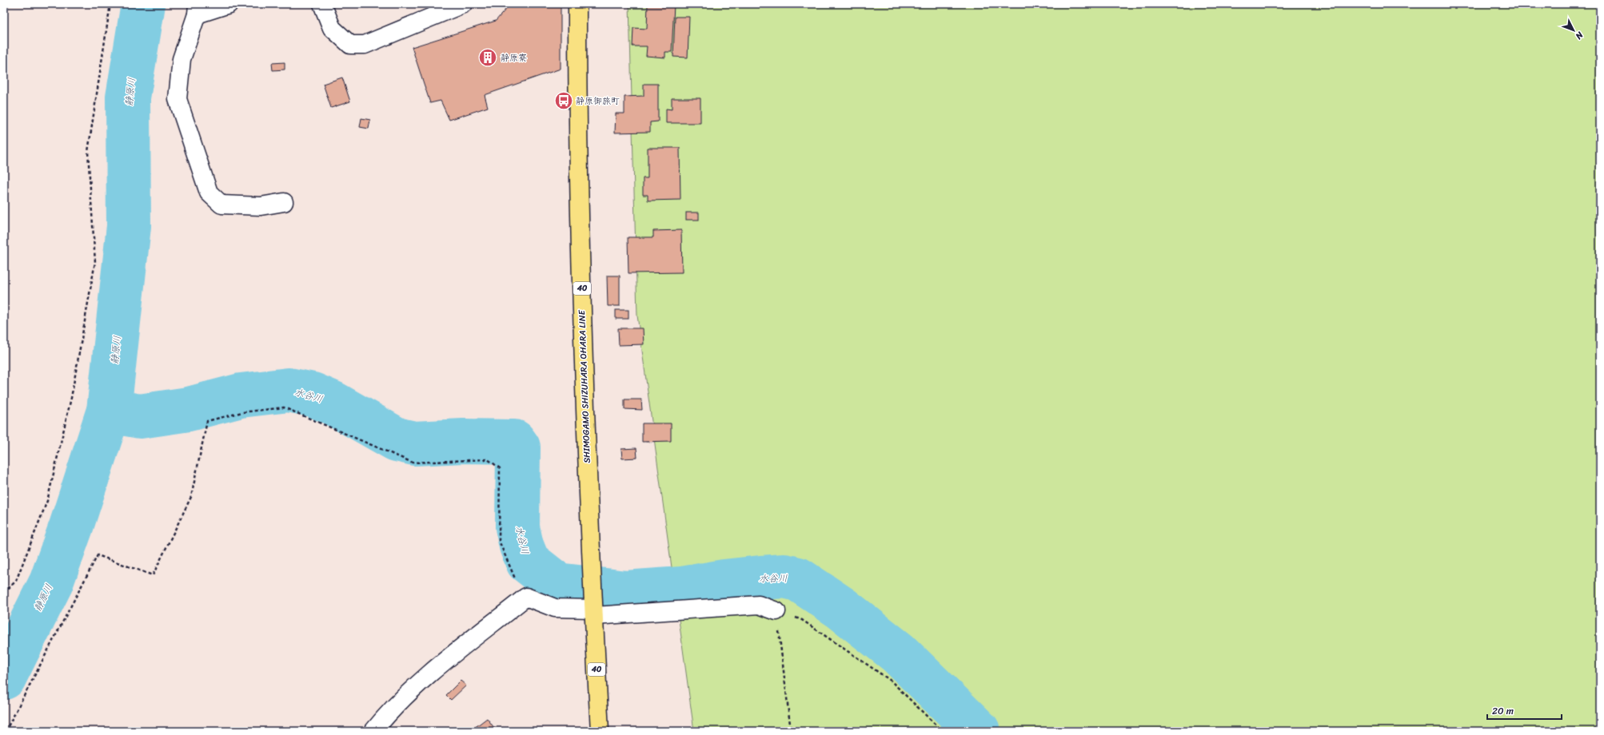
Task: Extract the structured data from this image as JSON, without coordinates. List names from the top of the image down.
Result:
{
  "streets": {
    "main road": ["40", "SHIMOGAMO SHIZUHARA OHARA LINE"]
  },
  "water": ["静原川", "水谷川"],
  "places": {
    "building": ["静原寮"],
    "bus stop": ["静原御旅町"]
  },
  "scale_bar": "20 m",
  "north": "bottom right"
}
